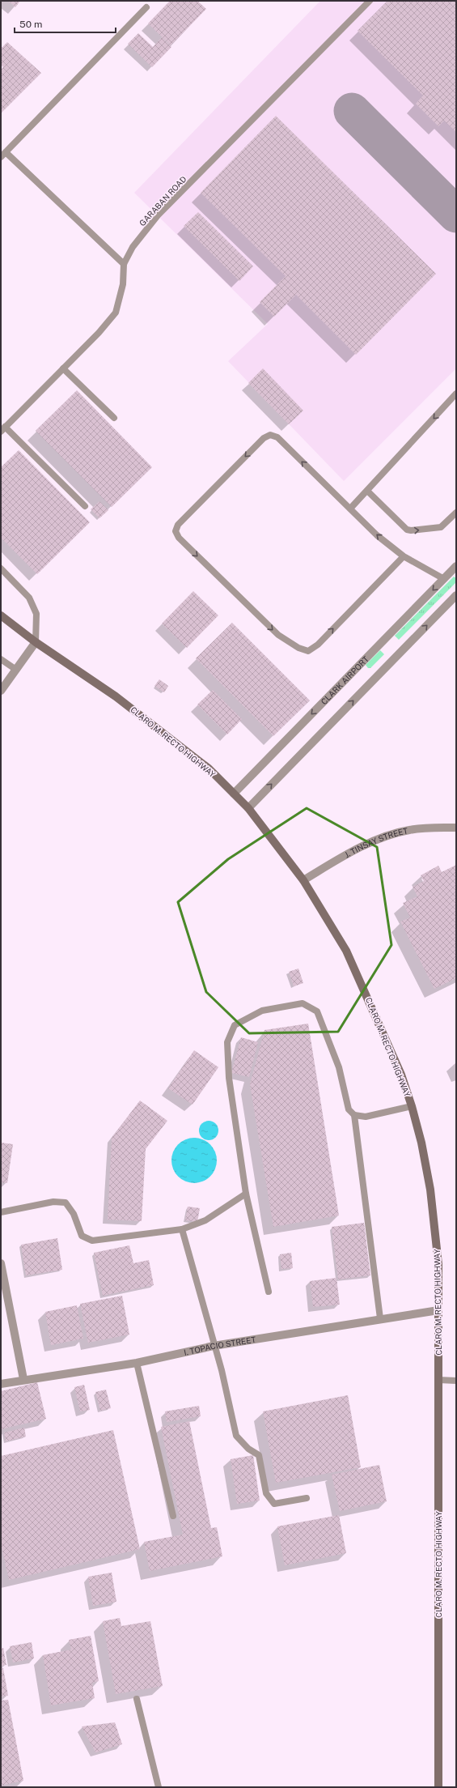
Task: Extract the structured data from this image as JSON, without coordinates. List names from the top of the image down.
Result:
{
  "streets": {
    "main road": ["CLARO M. RECTO HIGHWAY"],
    "street": ["CLARK AIRPORT", "J. TINSAY STREET", "I. TOPACIO STREET"],
    "lane": ["GARABAN ROAD"]
  },
  "crossings": [
    ["CLARK AIRPORT", "CLARO M. RECTO HIGHWAY"],
    ["CLARO M. RECTO HIGHWAY", "J. TINSAY STREET"],
    ["CLARO M. RECTO HIGHWAY", "I. TOPACIO STREET"]
  ],
  "scale_bar": "50 m"
}
